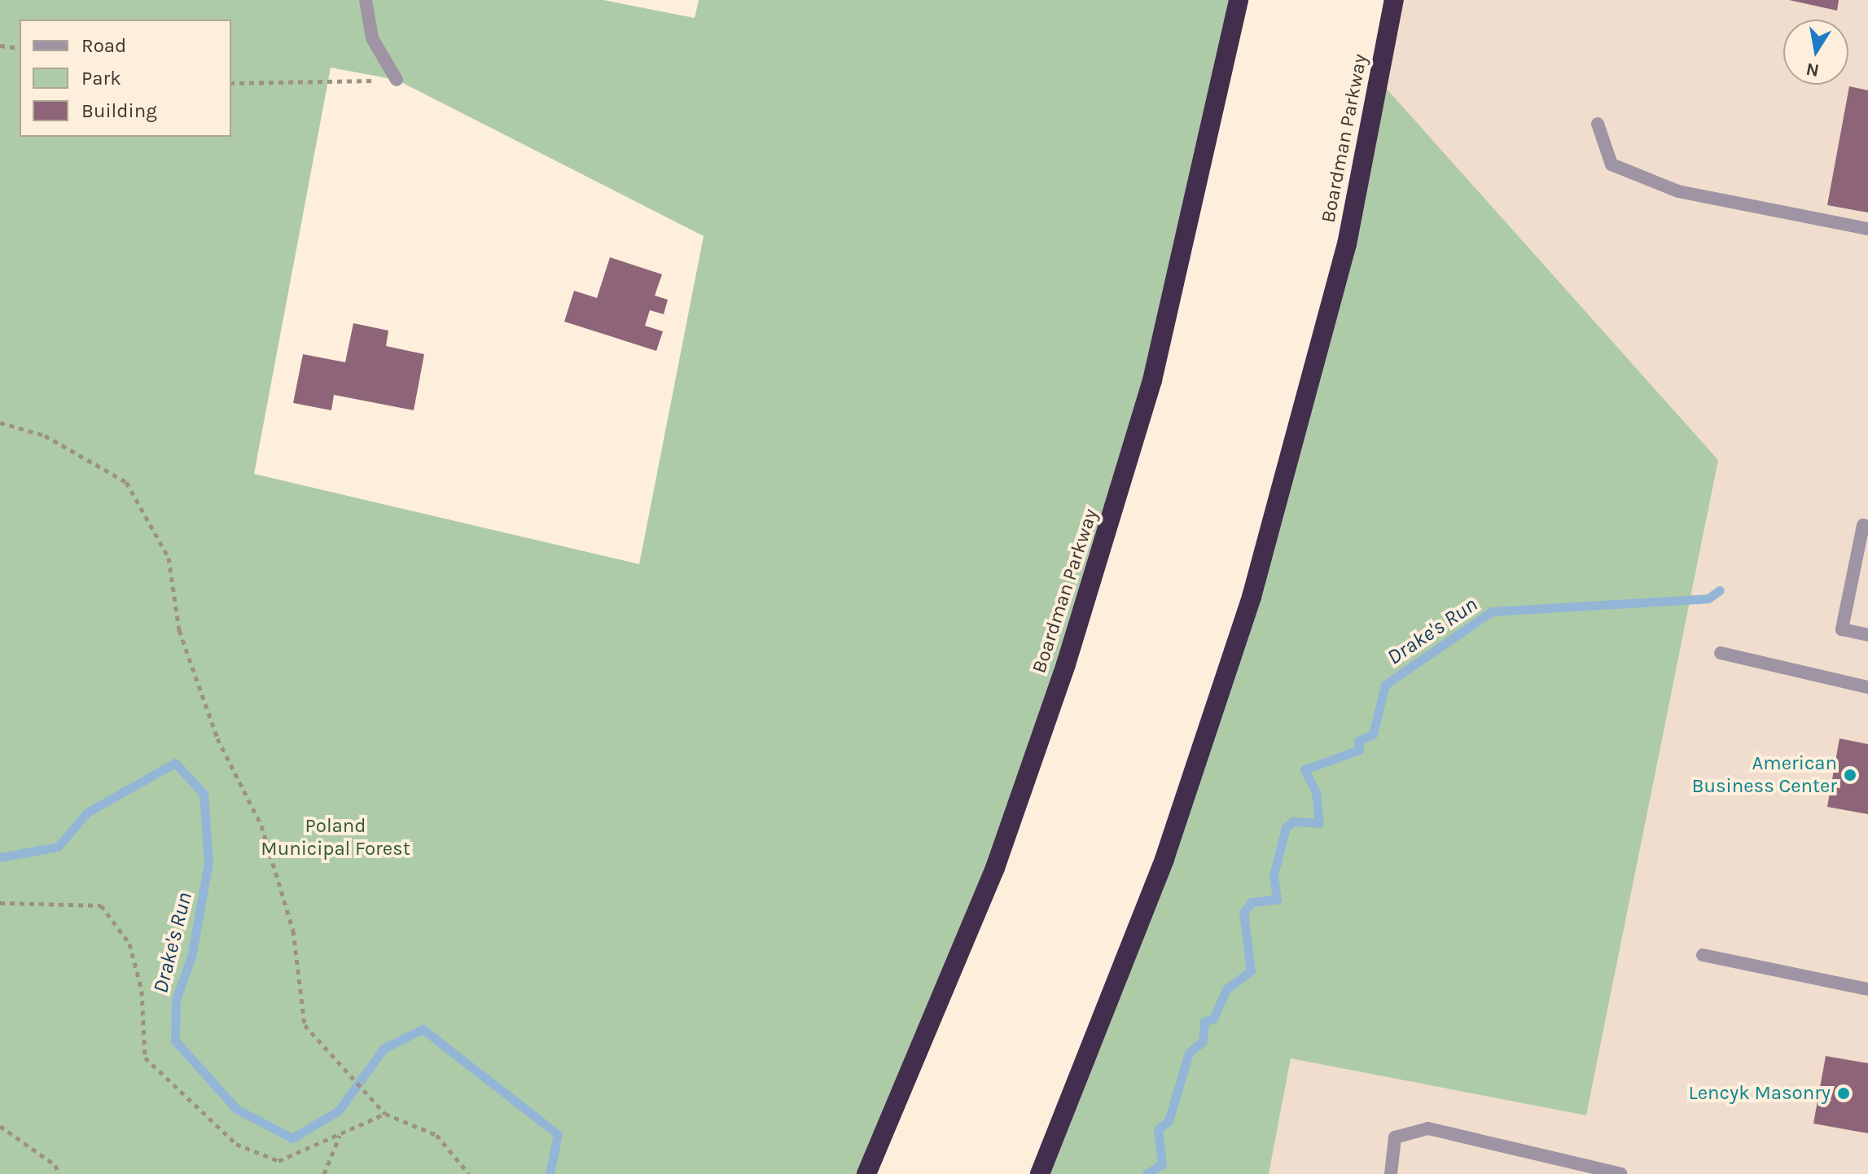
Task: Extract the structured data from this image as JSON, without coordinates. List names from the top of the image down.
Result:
{
  "streets": {
    "highway": ["Boardman Parkway"]
  },
  "water": ["Drake's Run"],
  "parks": ["Poland Municipal Forest"],
  "places": ["American Business Center", "Lencyk Masonry"],
  "legend": ["Road", "Park", "Building"],
  "north": "bottom"
}
